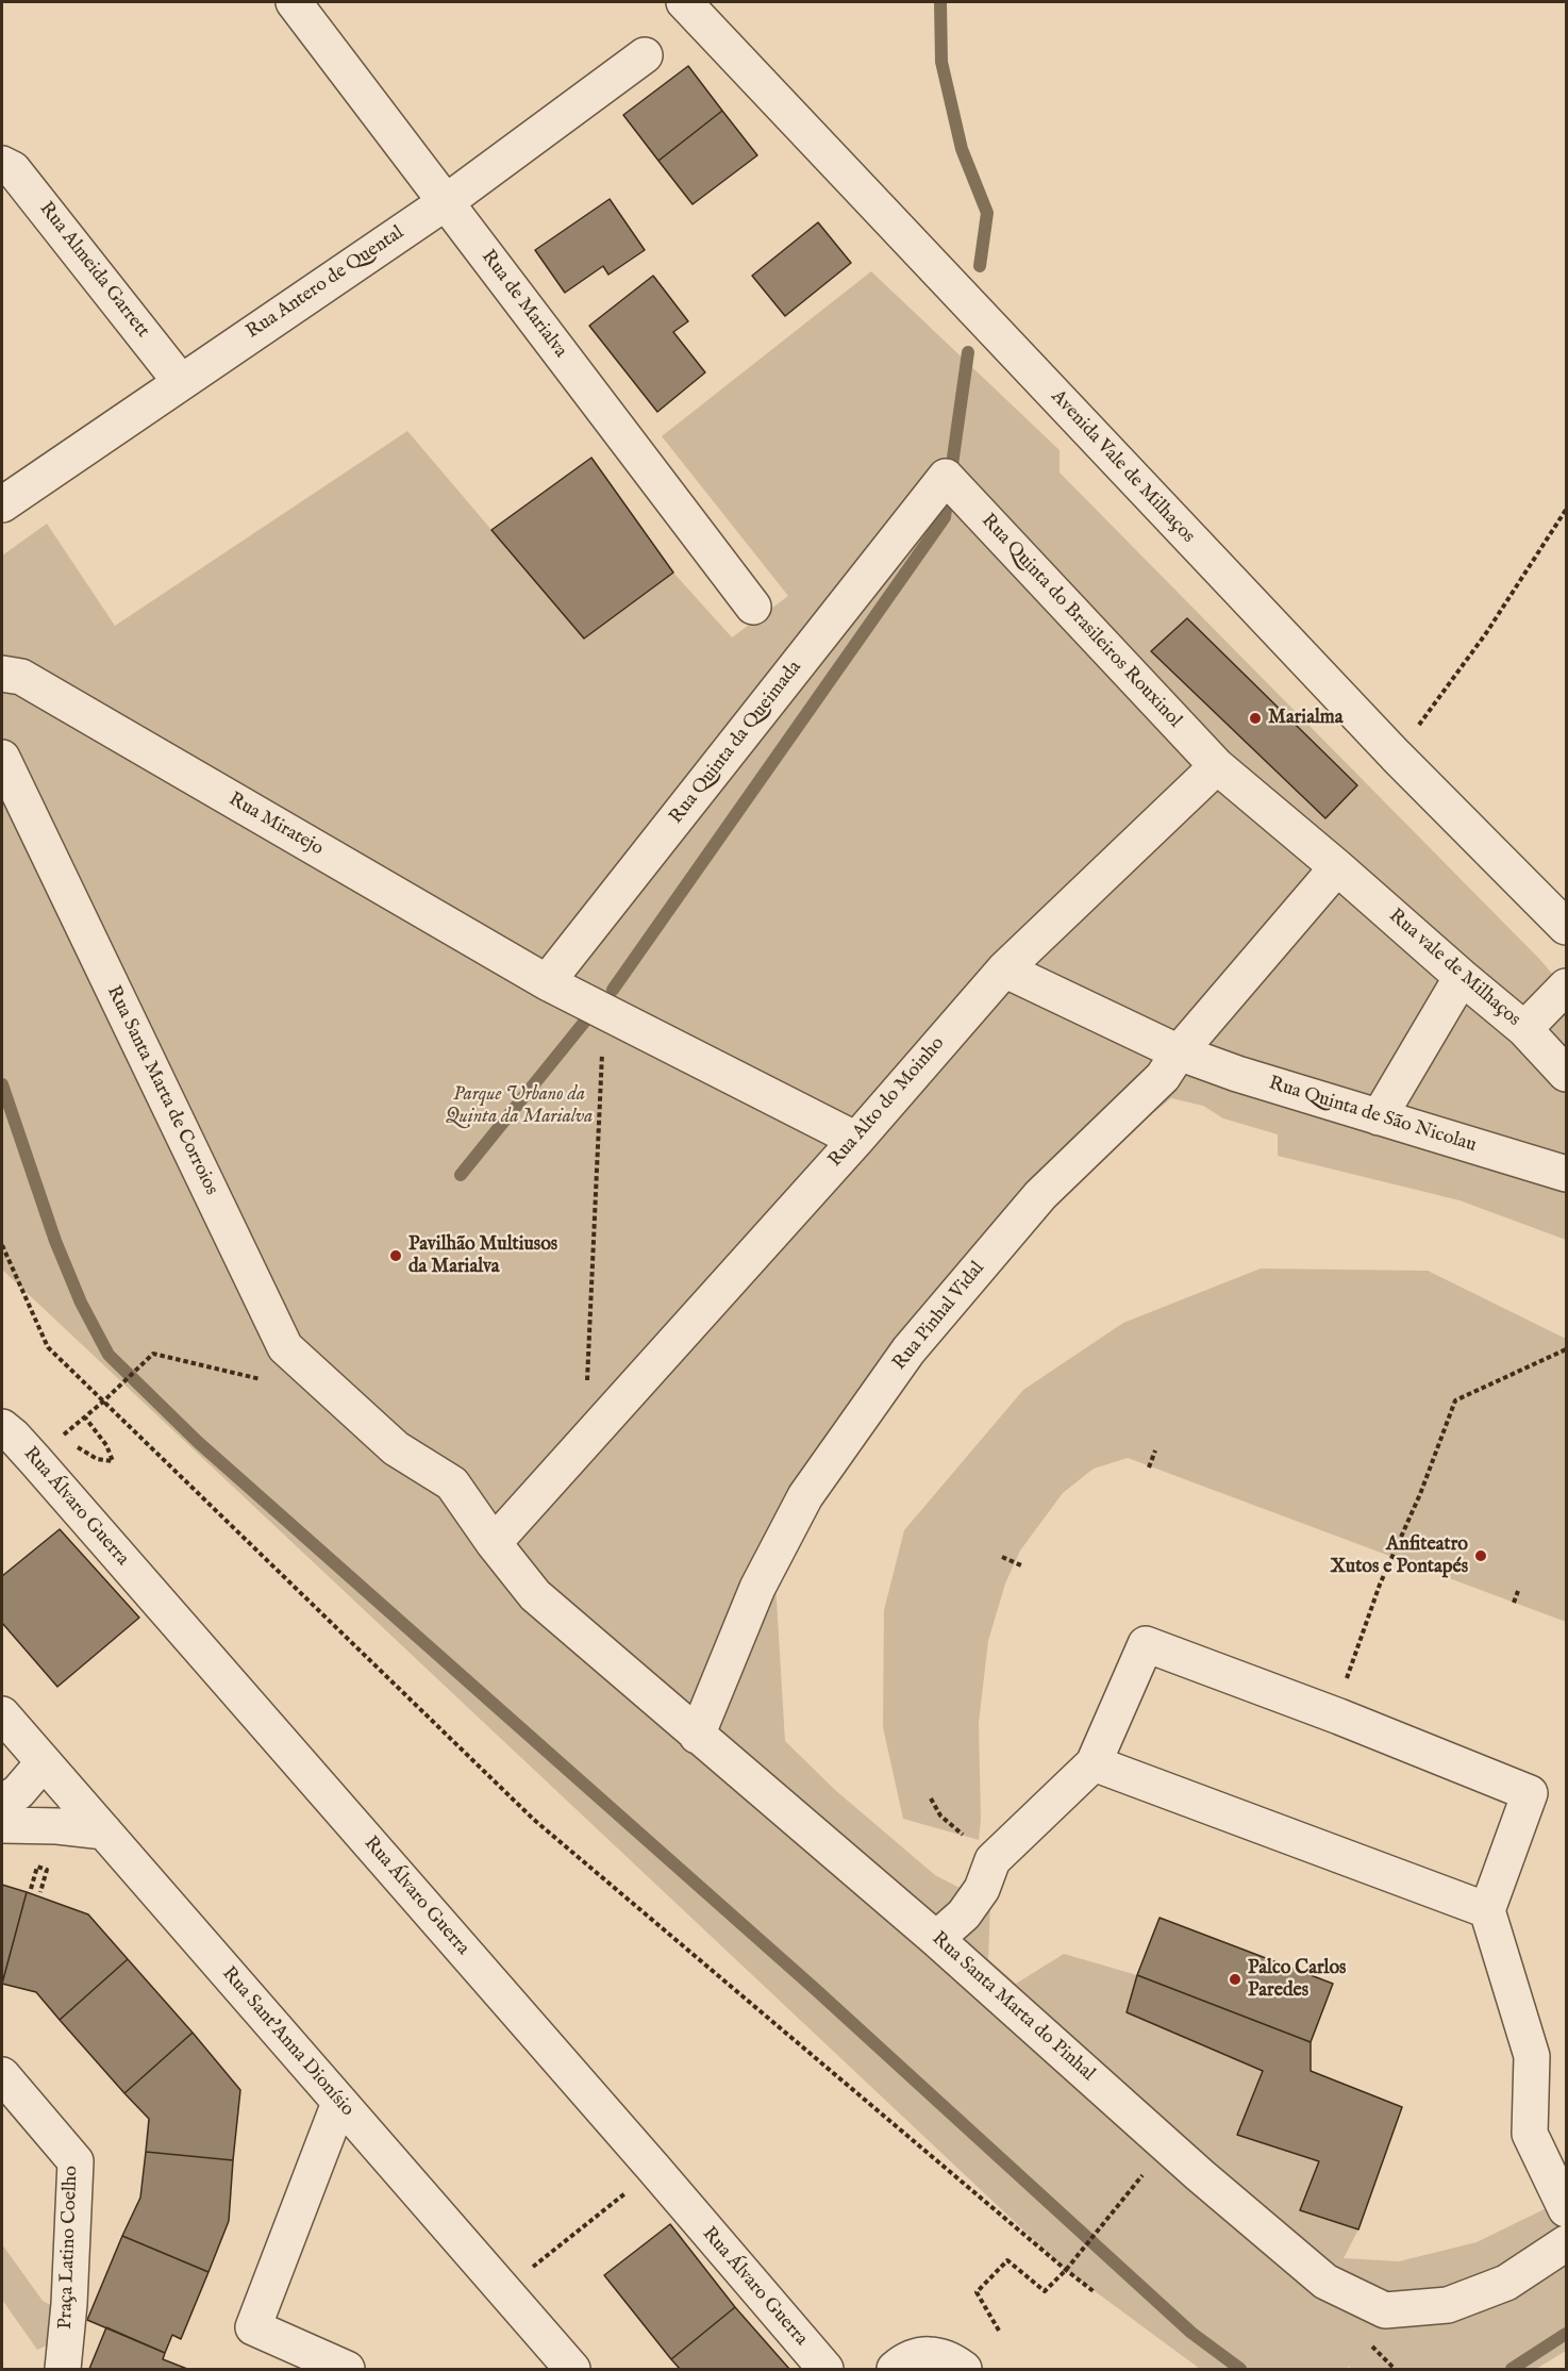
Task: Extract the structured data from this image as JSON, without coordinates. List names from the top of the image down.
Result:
{
  "streets": {
    "street": [
      "Rua Almeida Garrett",
      "Rua Antero de Quental",
      "Rua de Marialva",
      "Avenida Vale de Milhaços",
      "Rua Quinta do Brasileiros Rouxinol",
      "Rua Quinta da Queimada",
      "Rua Miratejo",
      "Rua vale de Milhaços",
      "Rua Santa Marta de Corroios",
      "Rua Alto do Moinho",
      "Rua Quinta de São Nicolau",
      "Rua Pinhal Vidal",
      "Rua Álvaro Guerra",
      "Rua Santa Marta do Pinhal",
      "Rua Sant'Anna Dionísio",
      "Praça Latino Coelho"
    ]
  },
  "crossings": [
    ["Rua Almeida Garrett", "Rua Antero de Quental"],
    ["Rua Antero de Quental", "Rua de Marialva"],
    ["Rua Quinta do Brasileiros Rouxinol", "Rua Quinta da Queimada"],
    ["Rua Quinta do Brasileiros Rouxinol", "Rua vale de Milhaços"],
    ["Rua Quinta do Brasileiros Rouxinol", "Rua Alto do Moinho"],
    ["Rua Quinta do Brasileiros Rouxinol", "Rua Pinhal Vidal"],
    ["Rua Quinta da Queimada", "Rua Miratejo"],
    ["Rua Miratejo", "Rua Alto do Moinho"],
    ["Rua vale de Milhaços", "Rua Pinhal Vidal"],
    ["Rua Santa Marta de Corroios", "Rua Alto do Moinho"],
    ["Rua Santa Marta de Corroios", "Rua Santa Marta do Pinhal"],
    ["Rua Alto do Moinho", "Rua Quinta de São Nicolau"],
    ["Rua Alto do Moinho", "Rua Santa Marta do Pinhal"],
    ["Rua Quinta de São Nicolau", "Rua Pinhal Vidal"],
    ["Rua Pinhal Vidal", "Rua Santa Marta do Pinhal"]
  ],
  "parks": ["Parque Urbano da Quinta da Marialva"],
  "places": [
    "Marialma",
    "Pavilhão Multiusos da Marialva",
    "Anfiteatro Xutos e Pontapés",
    "Palco Carlos Paredes"
  ]
}
